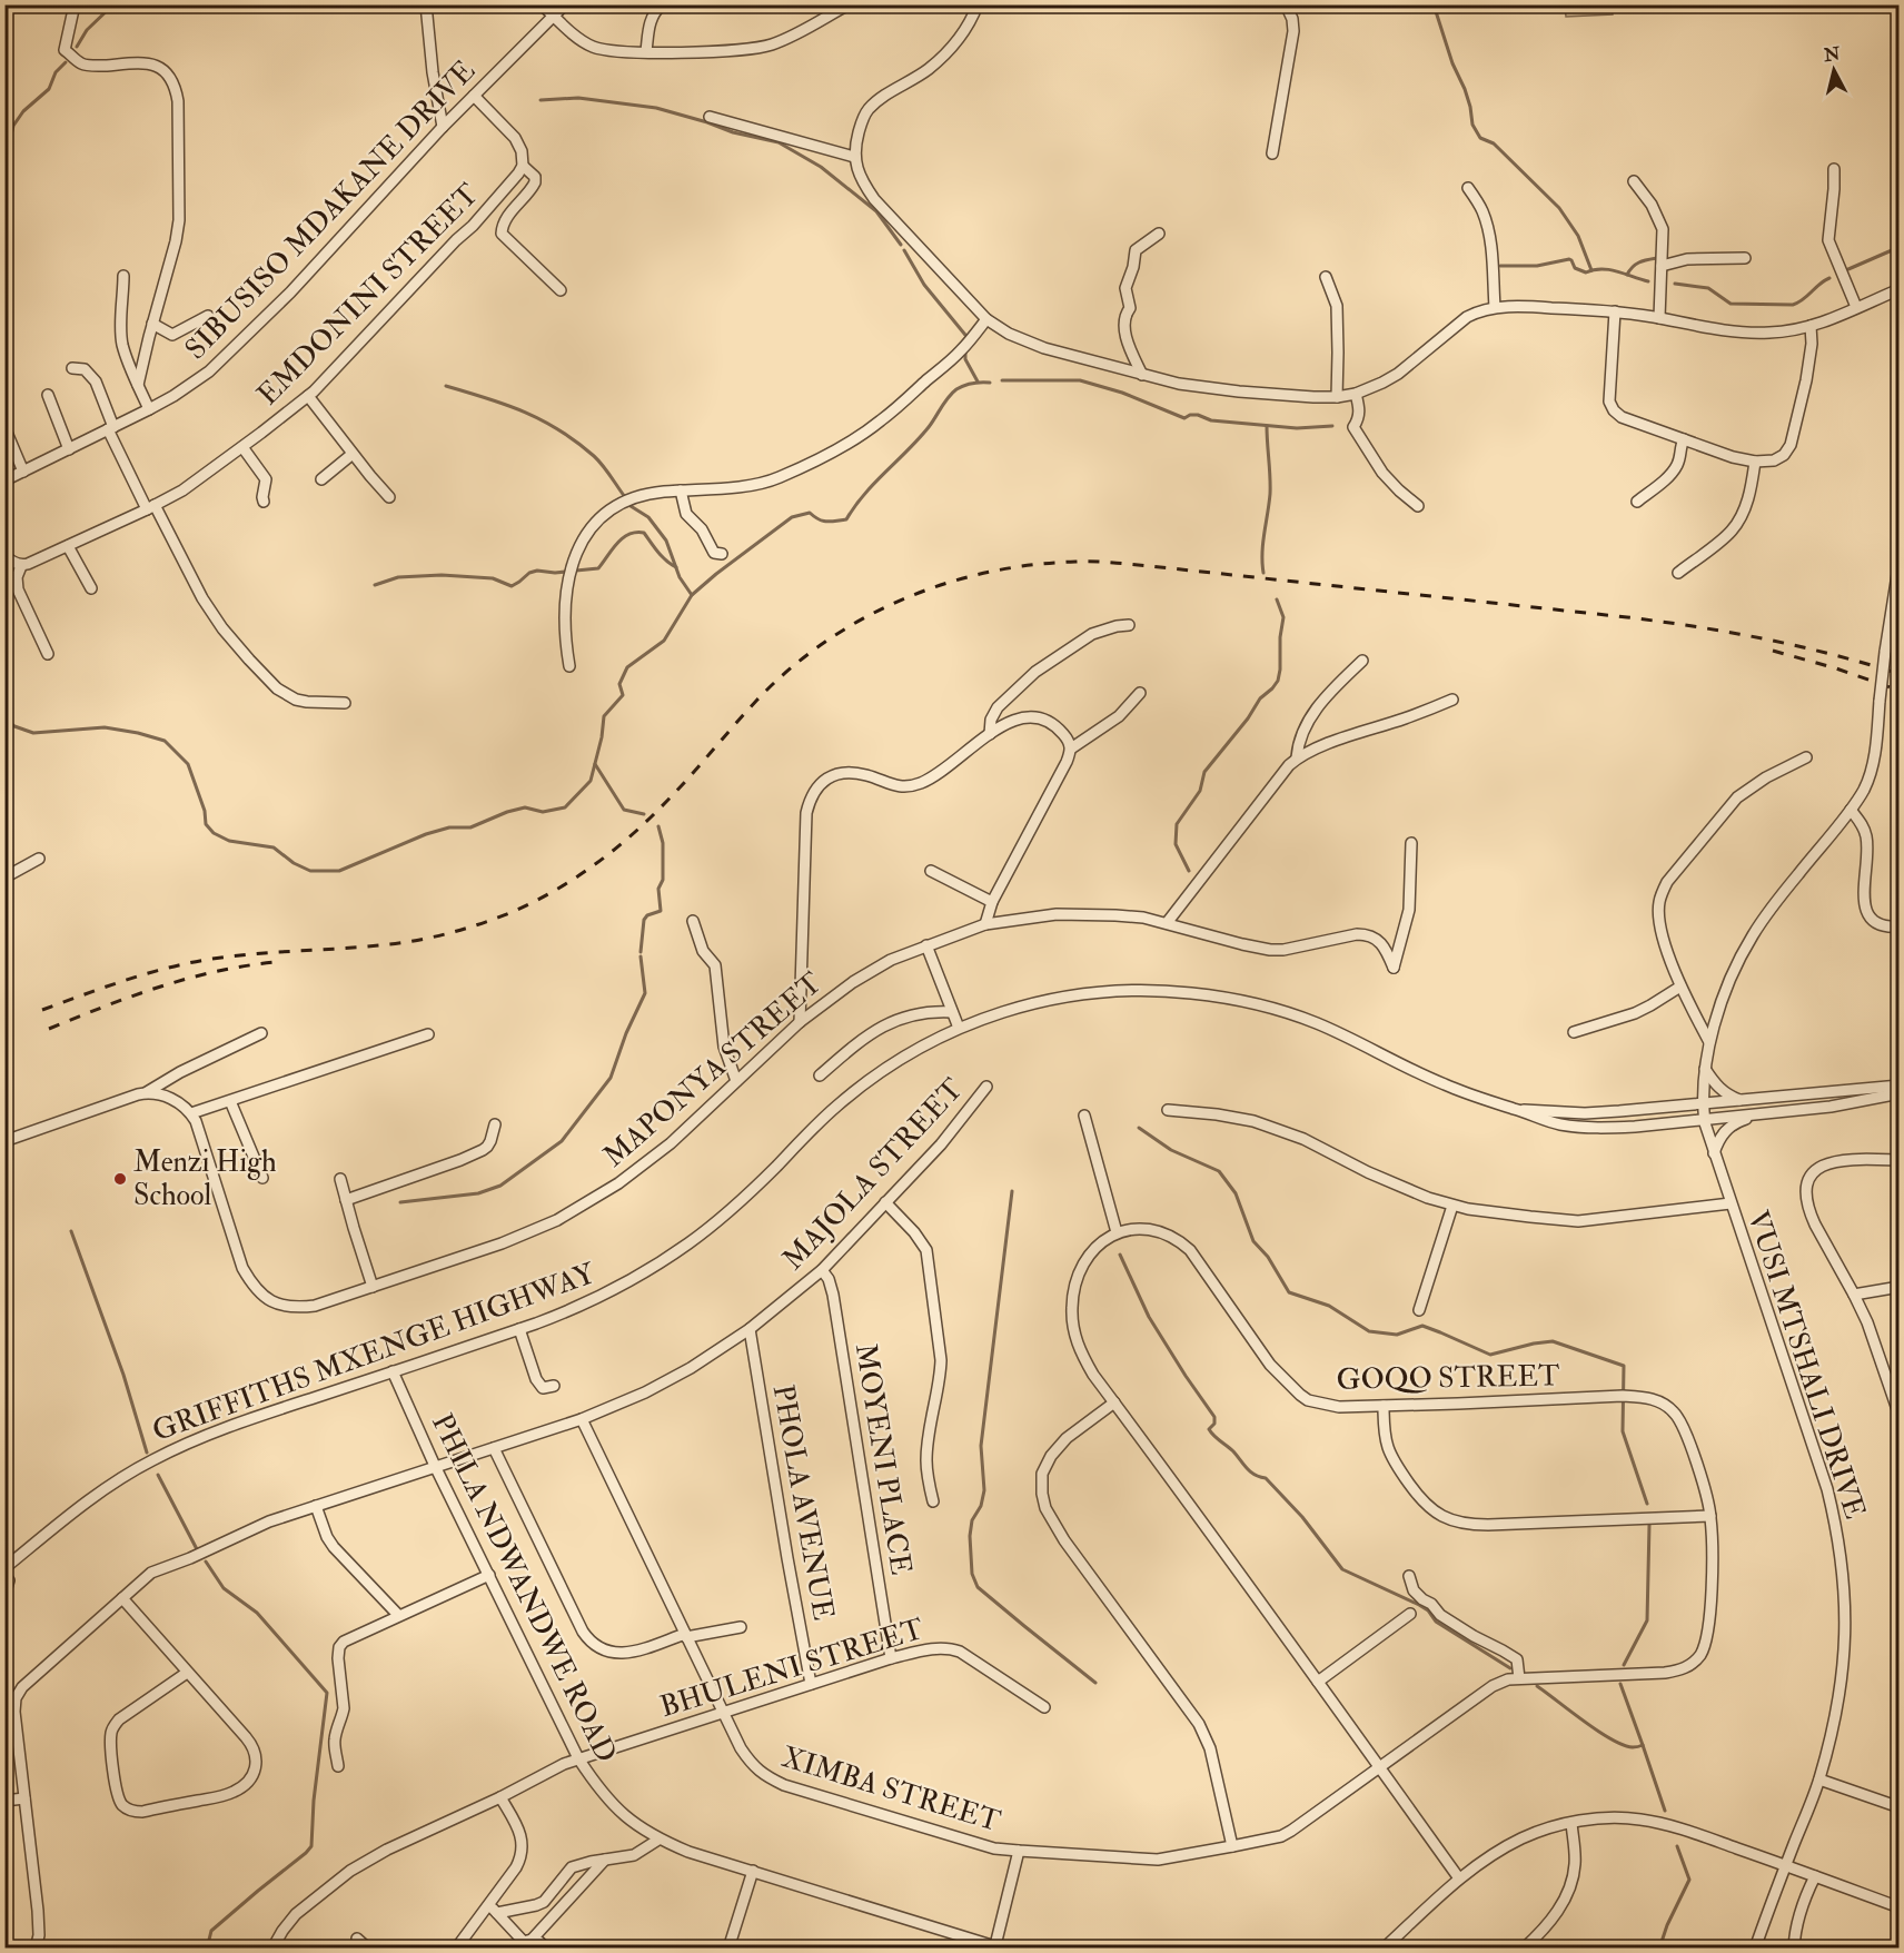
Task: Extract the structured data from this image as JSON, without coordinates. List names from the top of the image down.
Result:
{
  "streets": {
    "street": [
      "SIBUSISO MDAKANE DRIVE",
      "EMDONINI STREET",
      "MAPONYA STREET",
      "MAJOLA STREET",
      "GRIFFITHS MXENGE HIGHWAY",
      "VUSI MTSHALI DRIVE",
      "GOQO STREET",
      "MOYENI PLACE",
      "PHOLA AVENUE",
      "PHILA NDWANDWE ROAD",
      "BHULENI STREET",
      "XIMBA STREET"
    ]
  },
  "crossings": [
    ["MAJOLA STREET", "MOYENI PLACE"],
    ["MAJOLA STREET", "PHOLA AVENUE"],
    ["MAJOLA STREET", "PHILA NDWANDWE ROAD"],
    ["MAJOLA STREET", "XIMBA STREET"],
    ["GRIFFITHS MXENGE HIGHWAY", "VUSI MTSHALI DRIVE"],
    ["GRIFFITHS MXENGE HIGHWAY", "PHILA NDWANDWE ROAD"],
    ["GOQO STREET", "XIMBA STREET"],
    ["MOYENI PLACE", "BHULENI STREET"],
    ["PHOLA AVENUE", "BHULENI STREET"],
    ["PHILA NDWANDWE ROAD", "BHULENI STREET"],
    ["BHULENI STREET", "XIMBA STREET"]
  ],
  "places": ["Menzi High School"],
  "north": "top"
}
